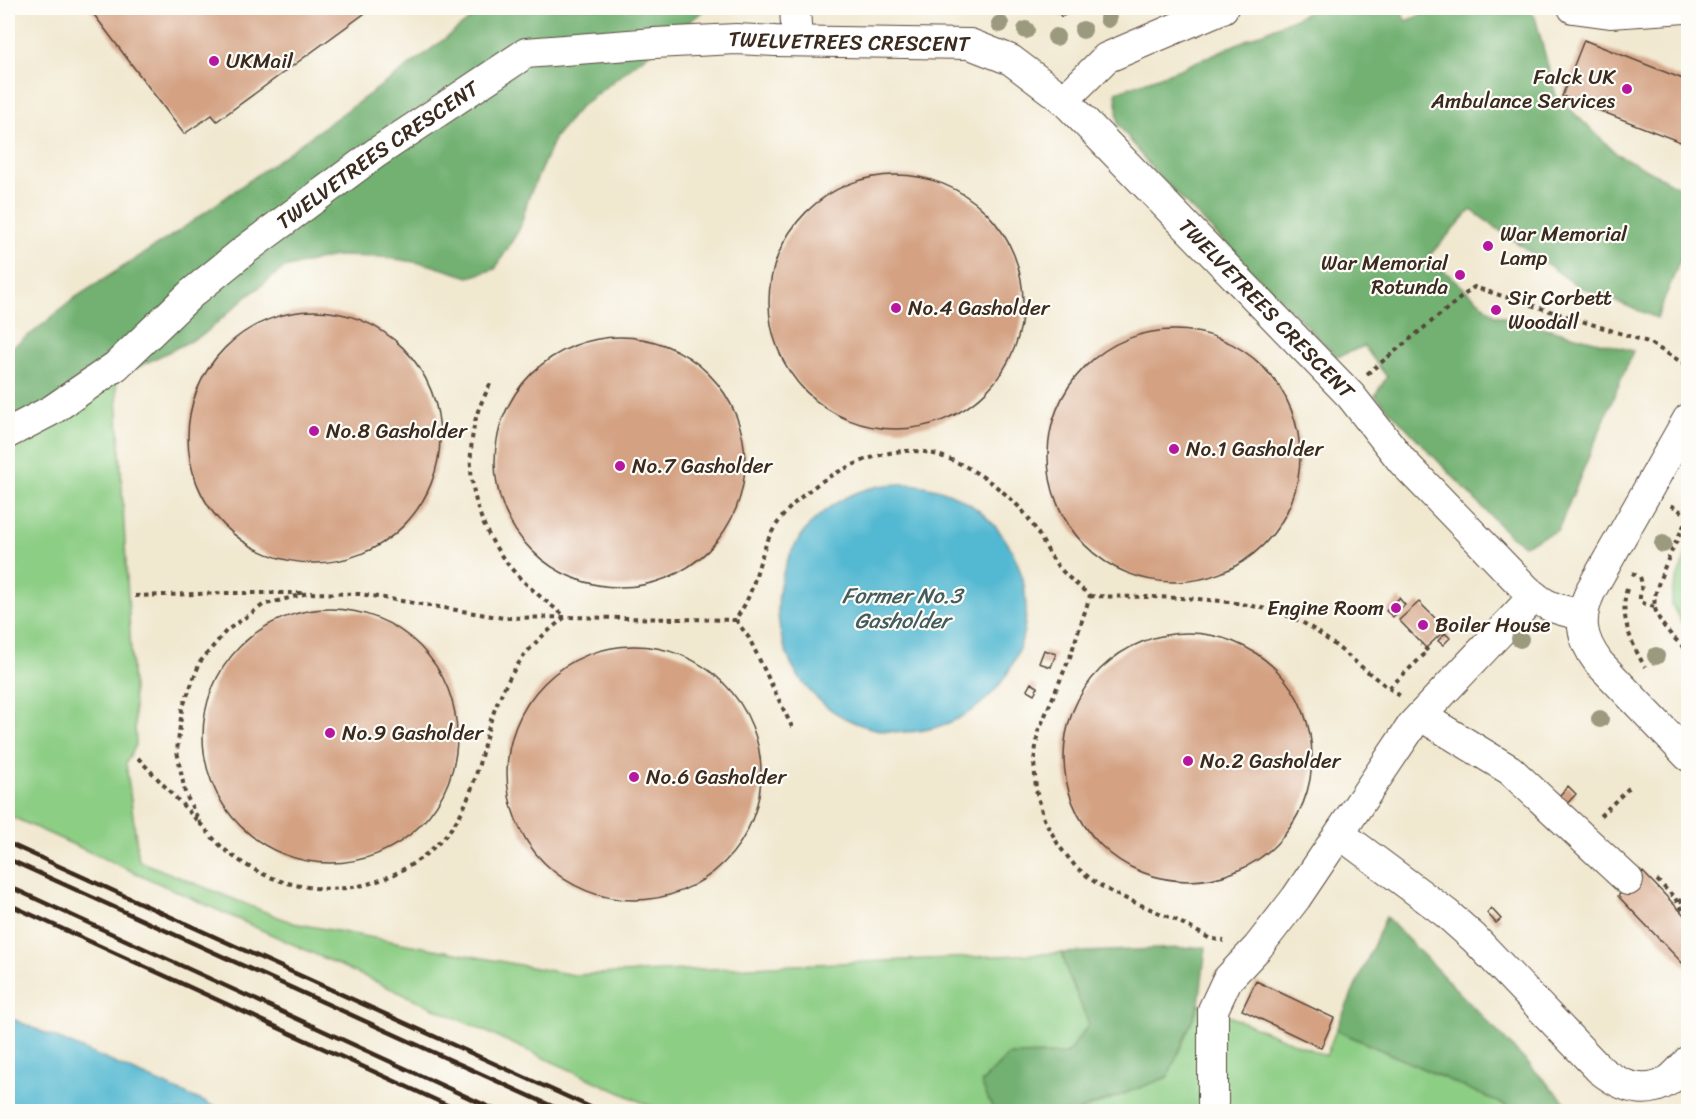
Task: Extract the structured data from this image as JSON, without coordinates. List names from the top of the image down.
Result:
{
  "streets": {
    "street": ["TWELVETREES CRESCENT"]
  },
  "water": ["Former No.3 Gasholder"],
  "places": [
    "UKMail",
    "Falck UK Ambulance Services",
    "War Memorial Lamp",
    "War Memorial Rotunda",
    "No.4 Gasholder",
    "Sir Corbett Woodall",
    "No.8 Gasholder",
    "No.1 Gasholder",
    "No.7 Gasholder",
    "Engine Room",
    "Boiler House",
    "No.9 Gasholder",
    "No.2 Gasholder",
    "No.6 Gasholder"
  ]
}
